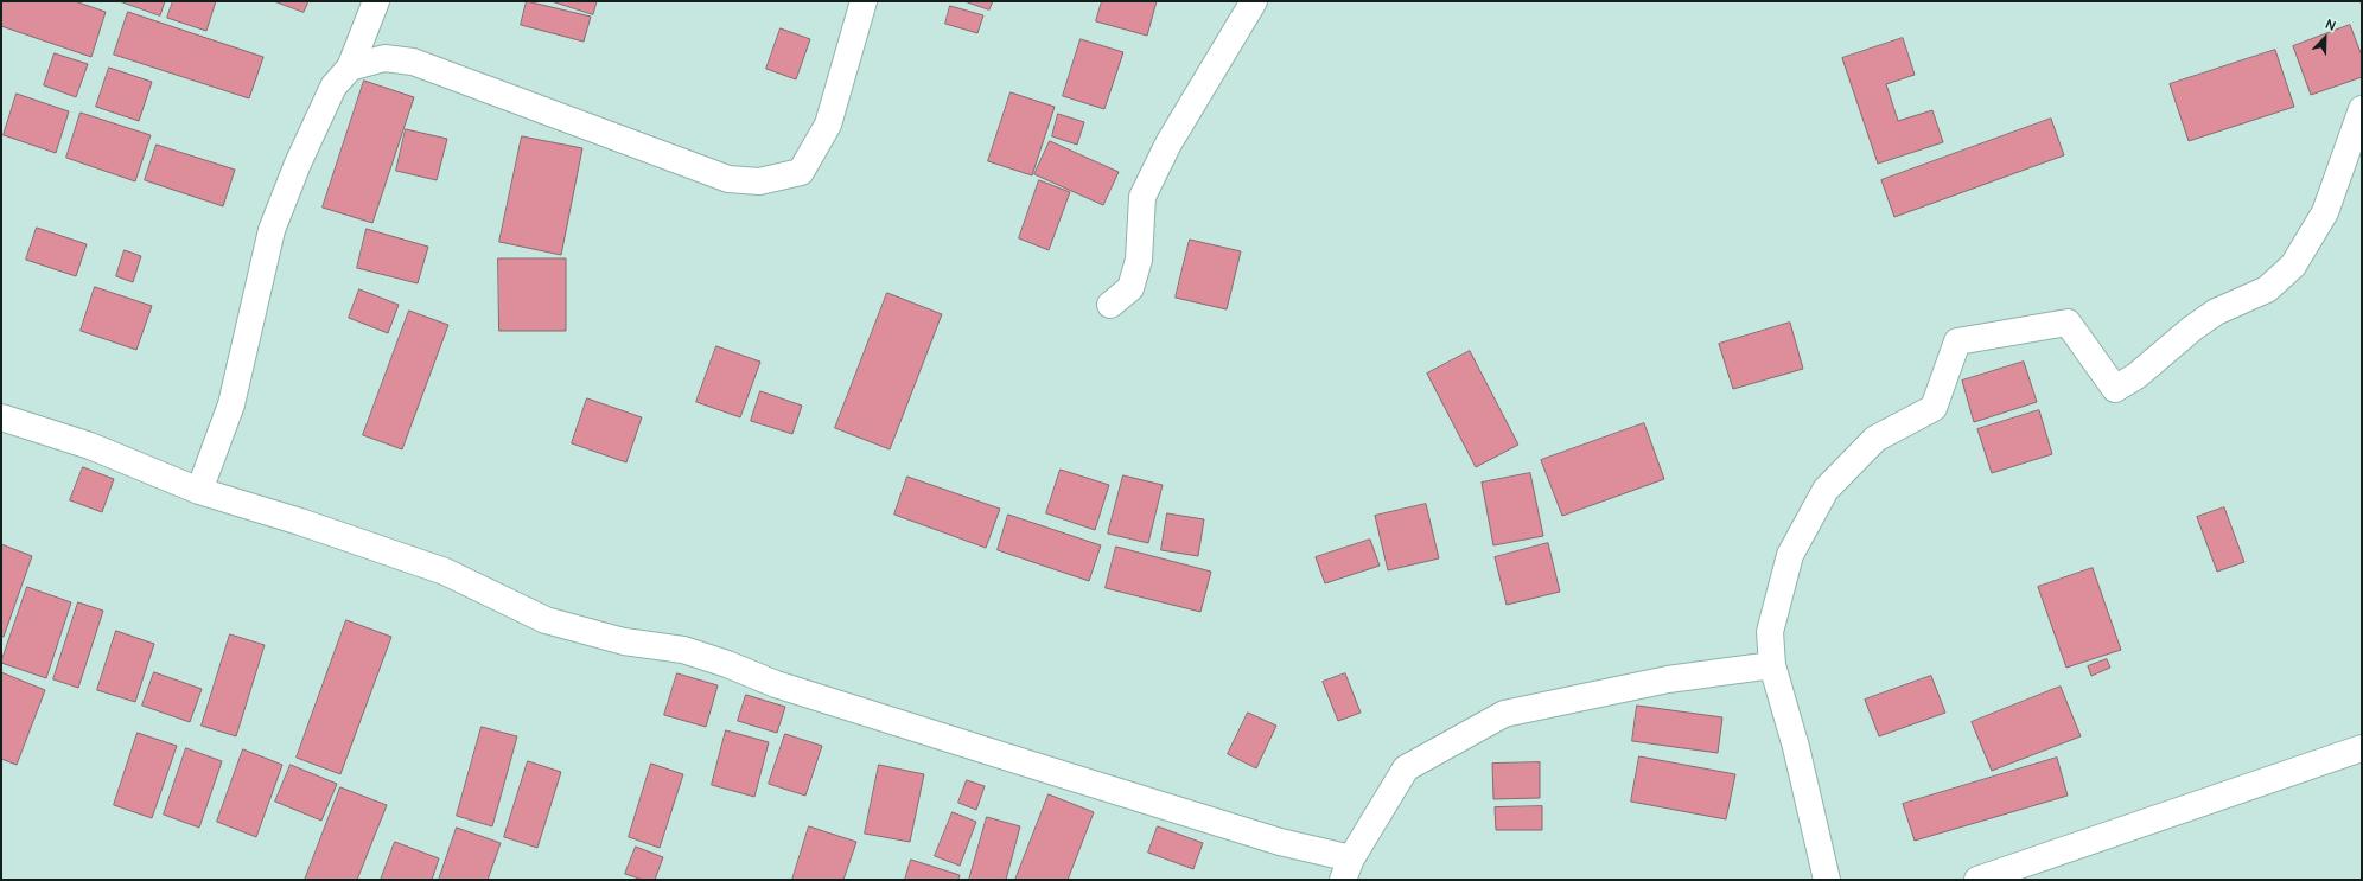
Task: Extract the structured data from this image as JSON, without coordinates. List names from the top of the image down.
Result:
{
  "north": "top right"
}
